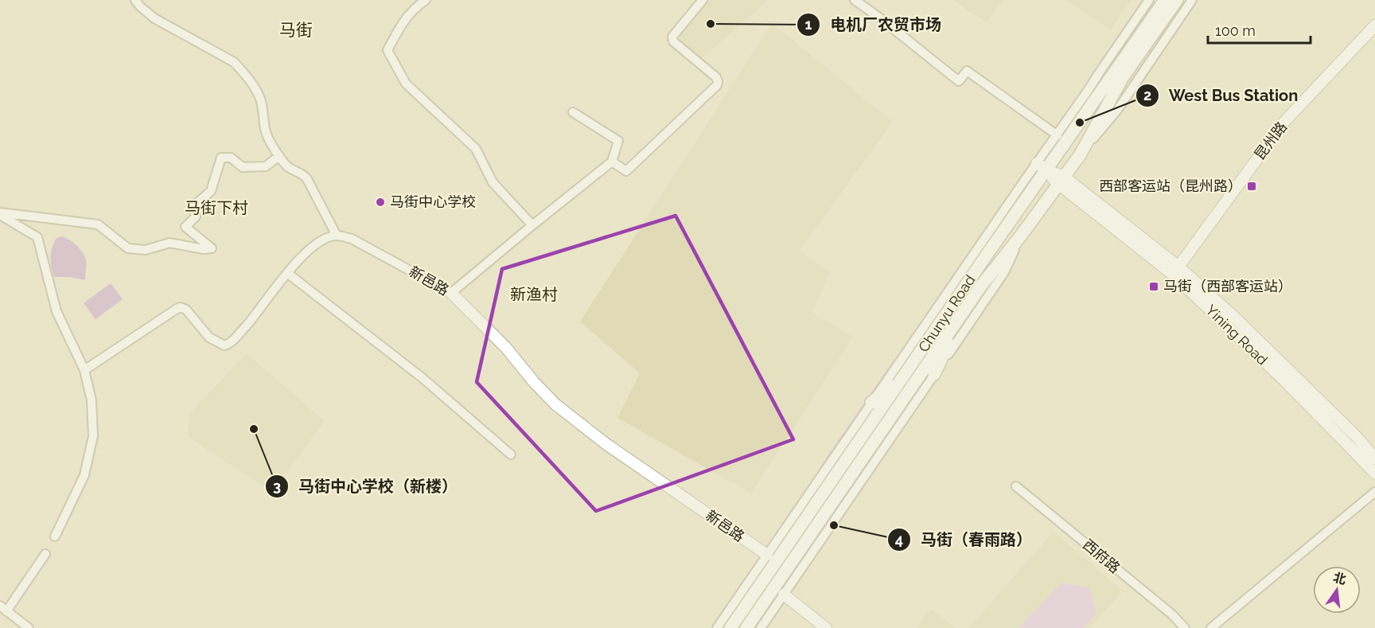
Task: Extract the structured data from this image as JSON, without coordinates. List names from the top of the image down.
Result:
{
  "streets": {
    "main road": [
      "昆州路",
      "新邑路",
      "Chunyu Road",
      "Yining Road"
    ],
    "street": ["西府路"]
  },
  "crossings": [
    ["昆州路", "Yining Road"],
    ["Chunyu Road", "Yining Road"]
  ],
  "districts": ["马街", "马街下村", "新渔村"],
  "places": {
    "other": [
      "电机厂农贸市场",
      "West Bus Station",
      "马街中心学校",
      "马街中心学校（新楼）",
      "马街（春雨路）"
    ],
    "transit": ["西部客运站（昆州路）", "马街（西部客运站）"]
  },
  "scale_bar": "100 m",
  "north": "top"
}
